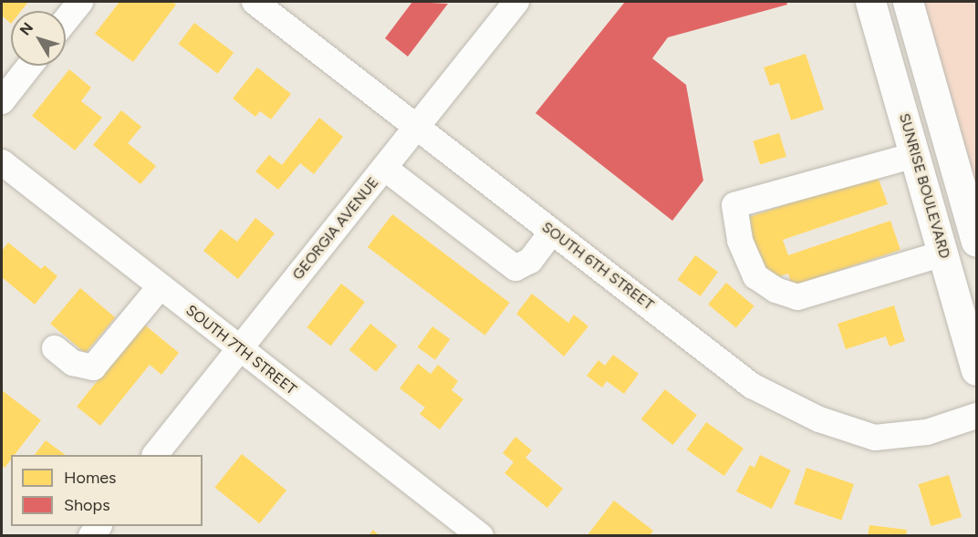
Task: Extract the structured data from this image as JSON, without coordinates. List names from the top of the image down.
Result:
{
  "streets": {
    "main road": ["SUNRISE BOULEVARD"],
    "street": ["GEORGIA AVENUE", "SOUTH 6TH STREET", "SOUTH 7TH STREET"]
  },
  "crossings": [
    ["GEORGIA AVENUE", "SOUTH 6TH STREET"],
    ["GEORGIA AVENUE", "SOUTH 7TH STREET"]
  ],
  "legend": ["Homes", "Shops"],
  "north": "top left"
}
